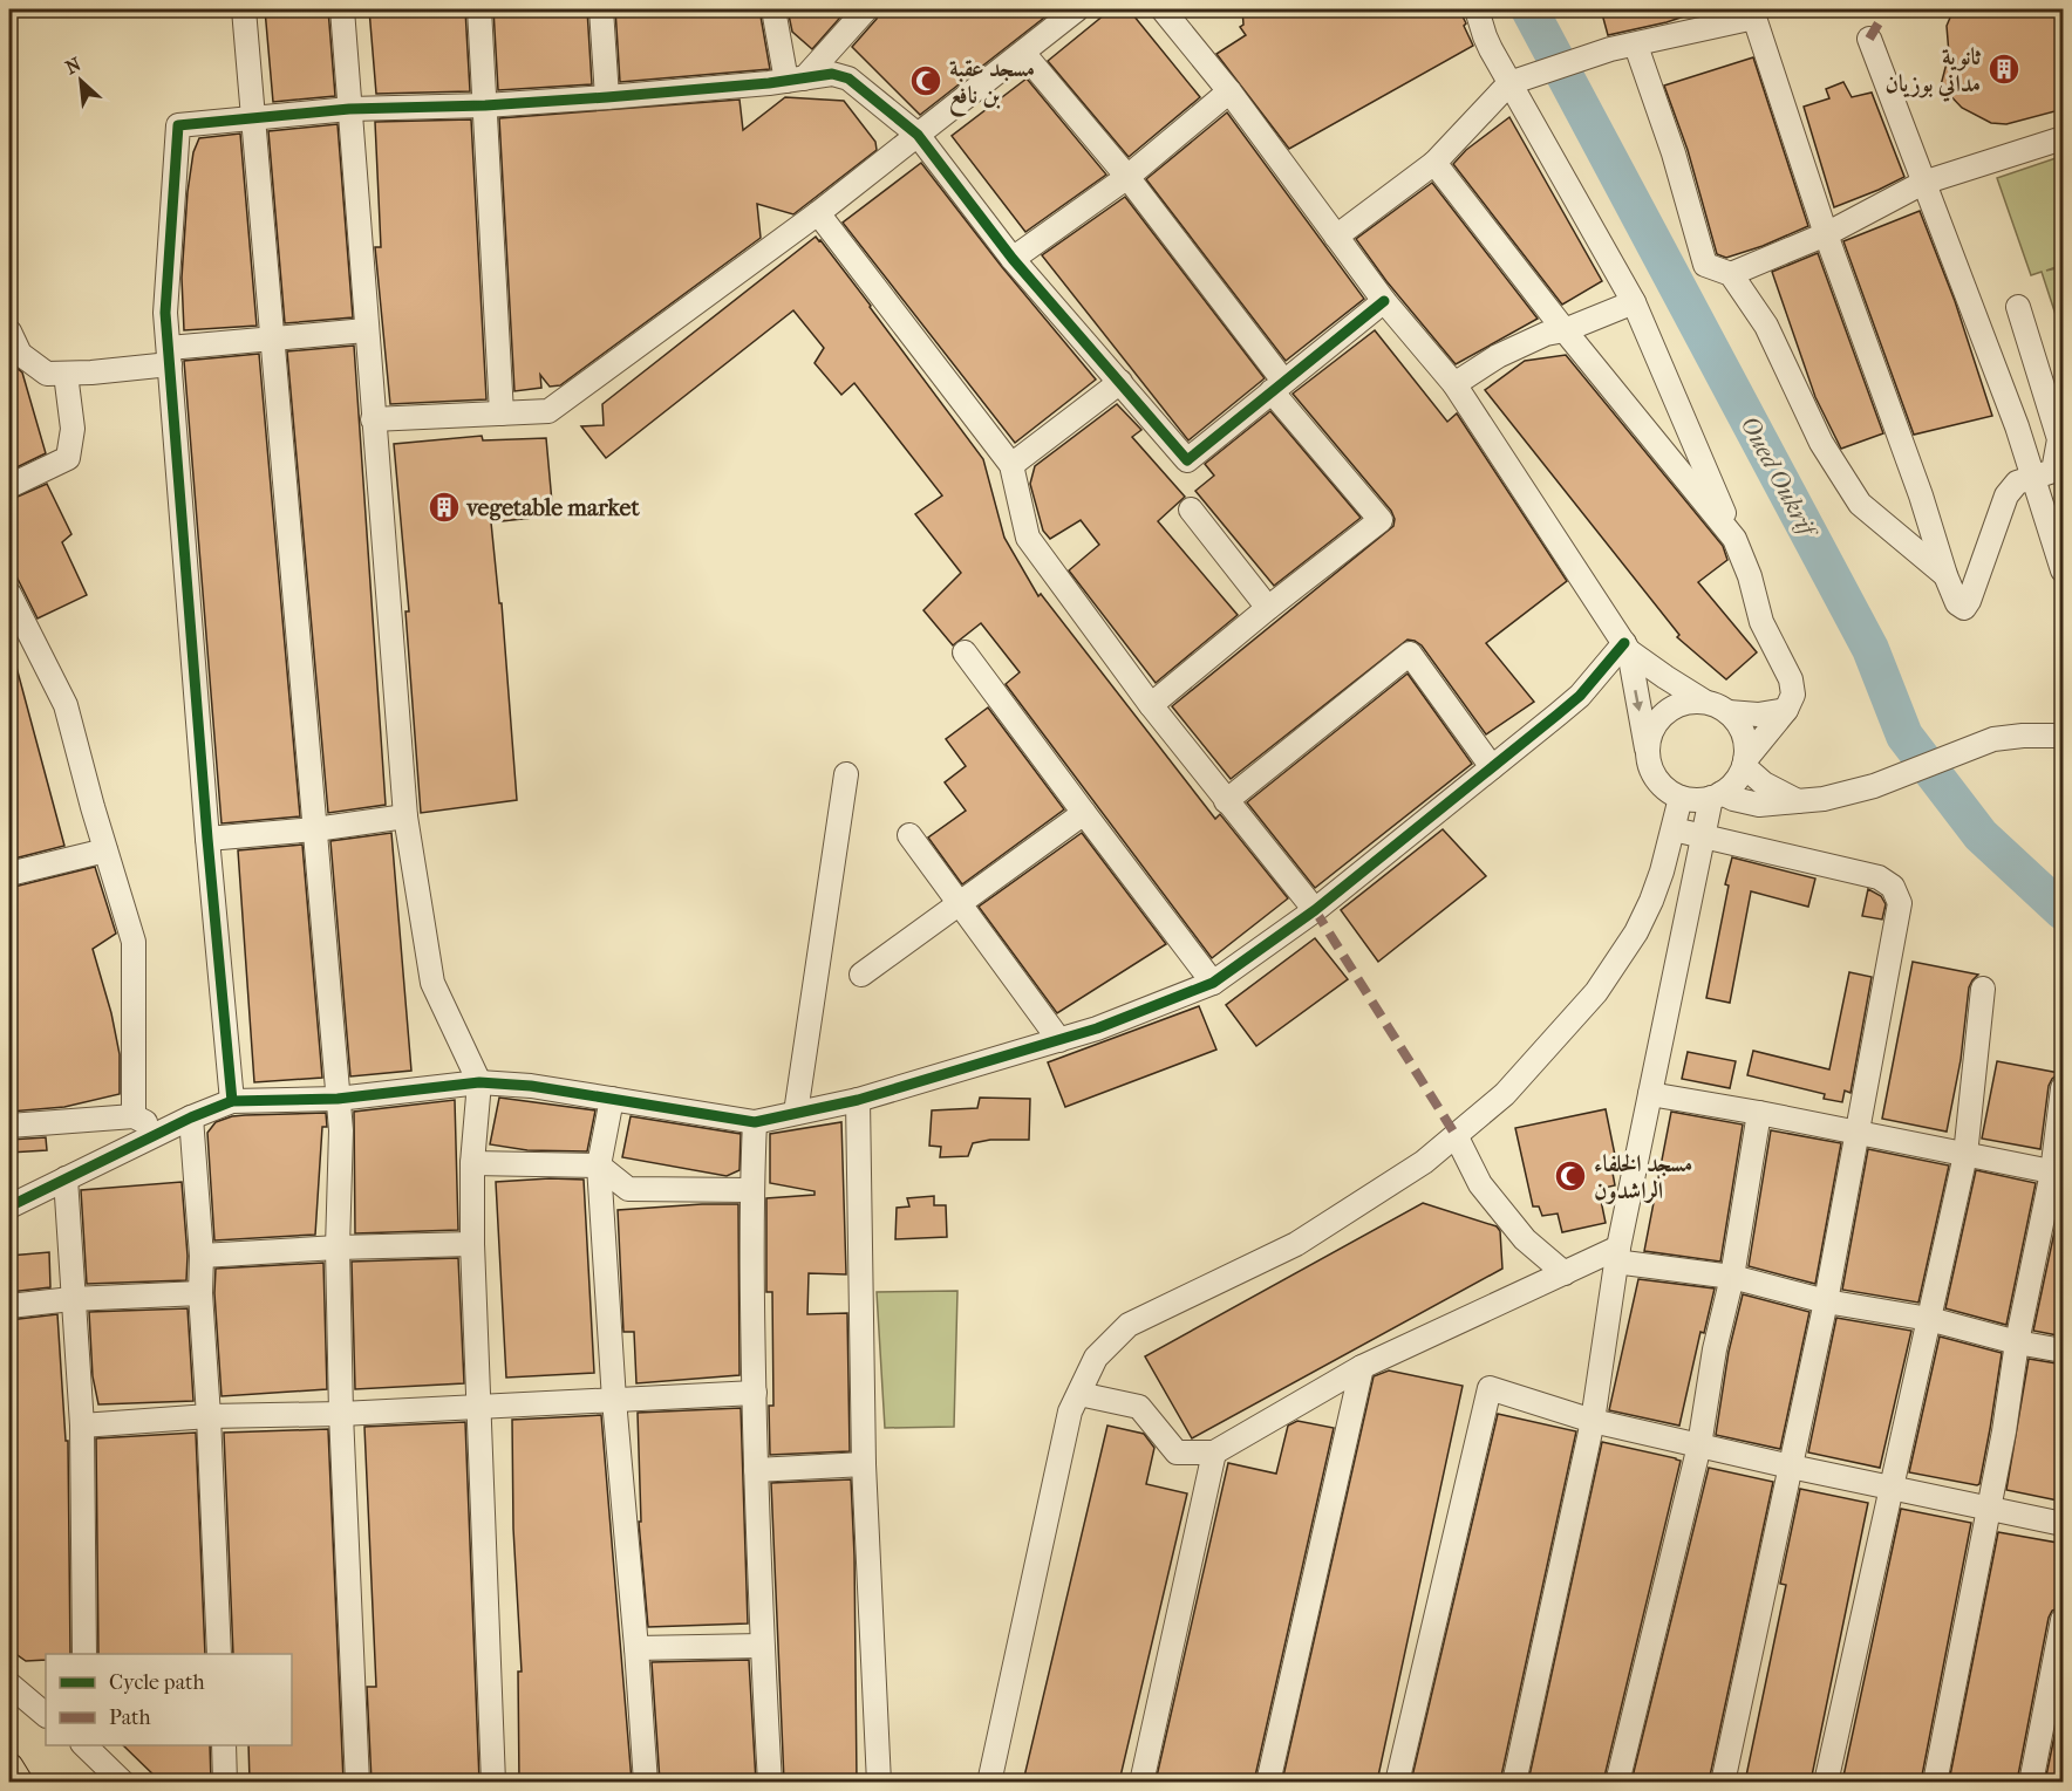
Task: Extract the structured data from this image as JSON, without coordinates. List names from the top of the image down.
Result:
{
  "water": ["Oued Oukrif"],
  "places": {
    "building": ["ثانوية مداني بوزيان", "vegetable market"],
    "mosque": ["مسجد عقبة بن نافع", "مسجد الخلفاء الراشدون"]
  },
  "legend": ["Cycle path", "Path"],
  "north": "top left"
}
